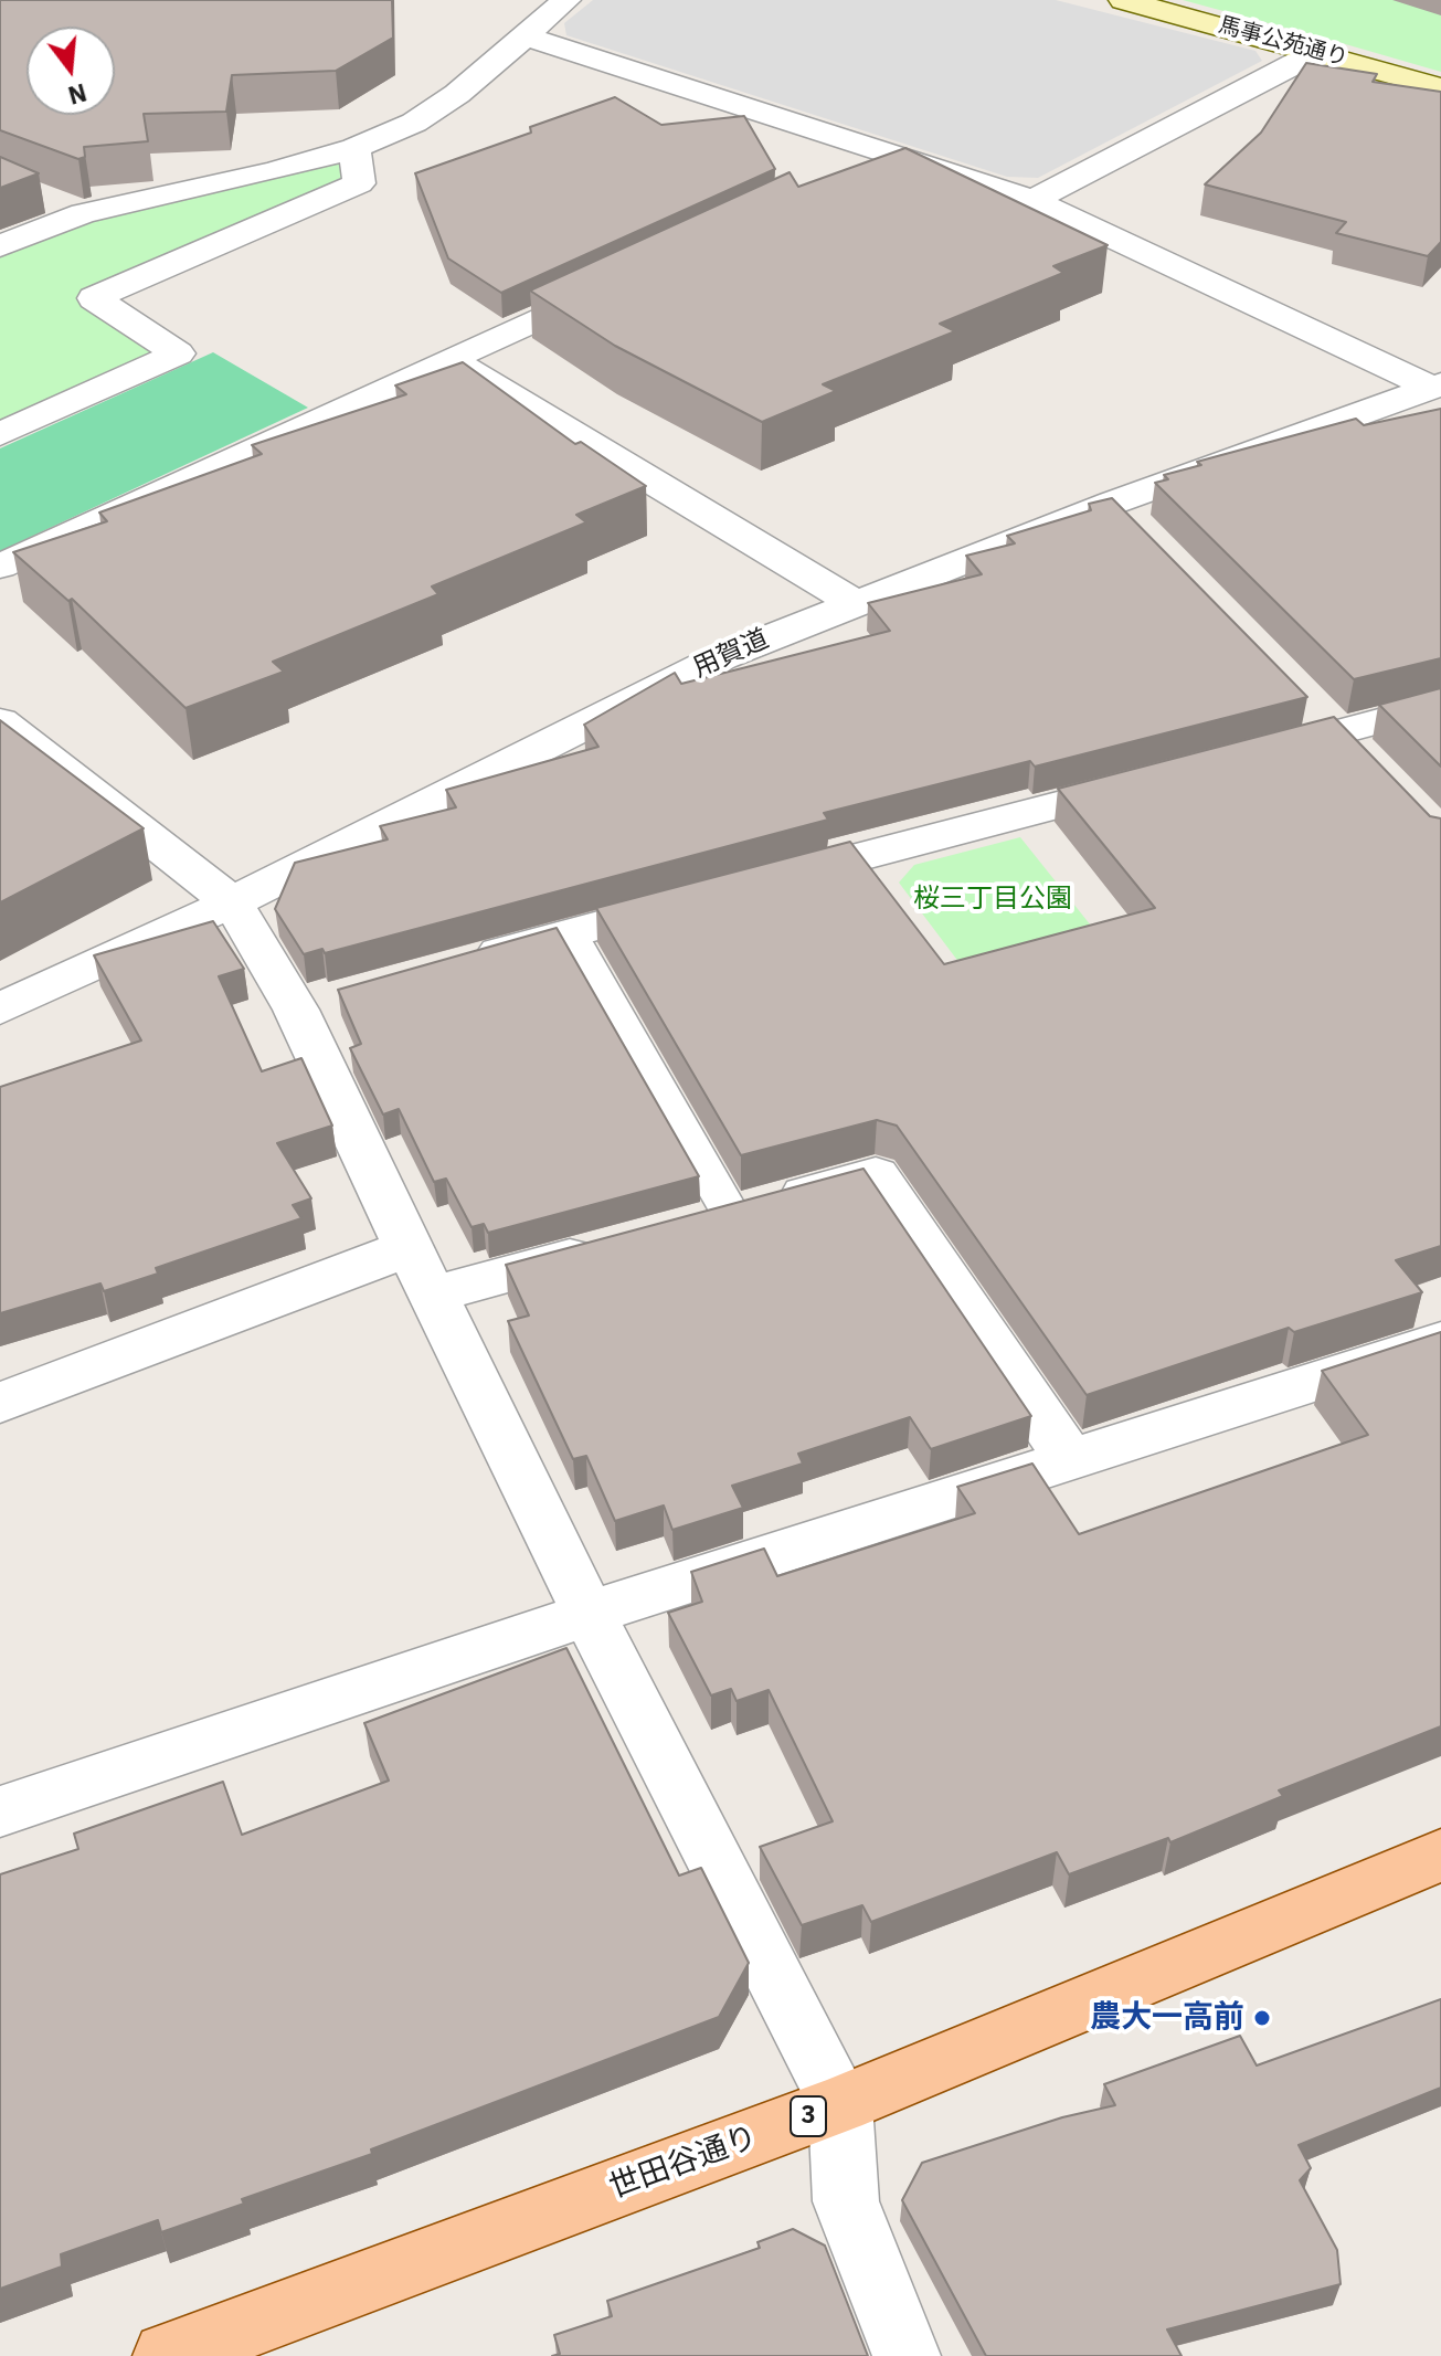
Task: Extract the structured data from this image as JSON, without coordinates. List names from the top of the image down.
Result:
{
  "streets": {
    "main road": ["3", "世田谷通り"],
    "street": ["馬事公苑通り", "用賀道"]
  },
  "parks": ["桜三丁目公園"],
  "places": ["農大一高前"],
  "north": "bottom"
}
